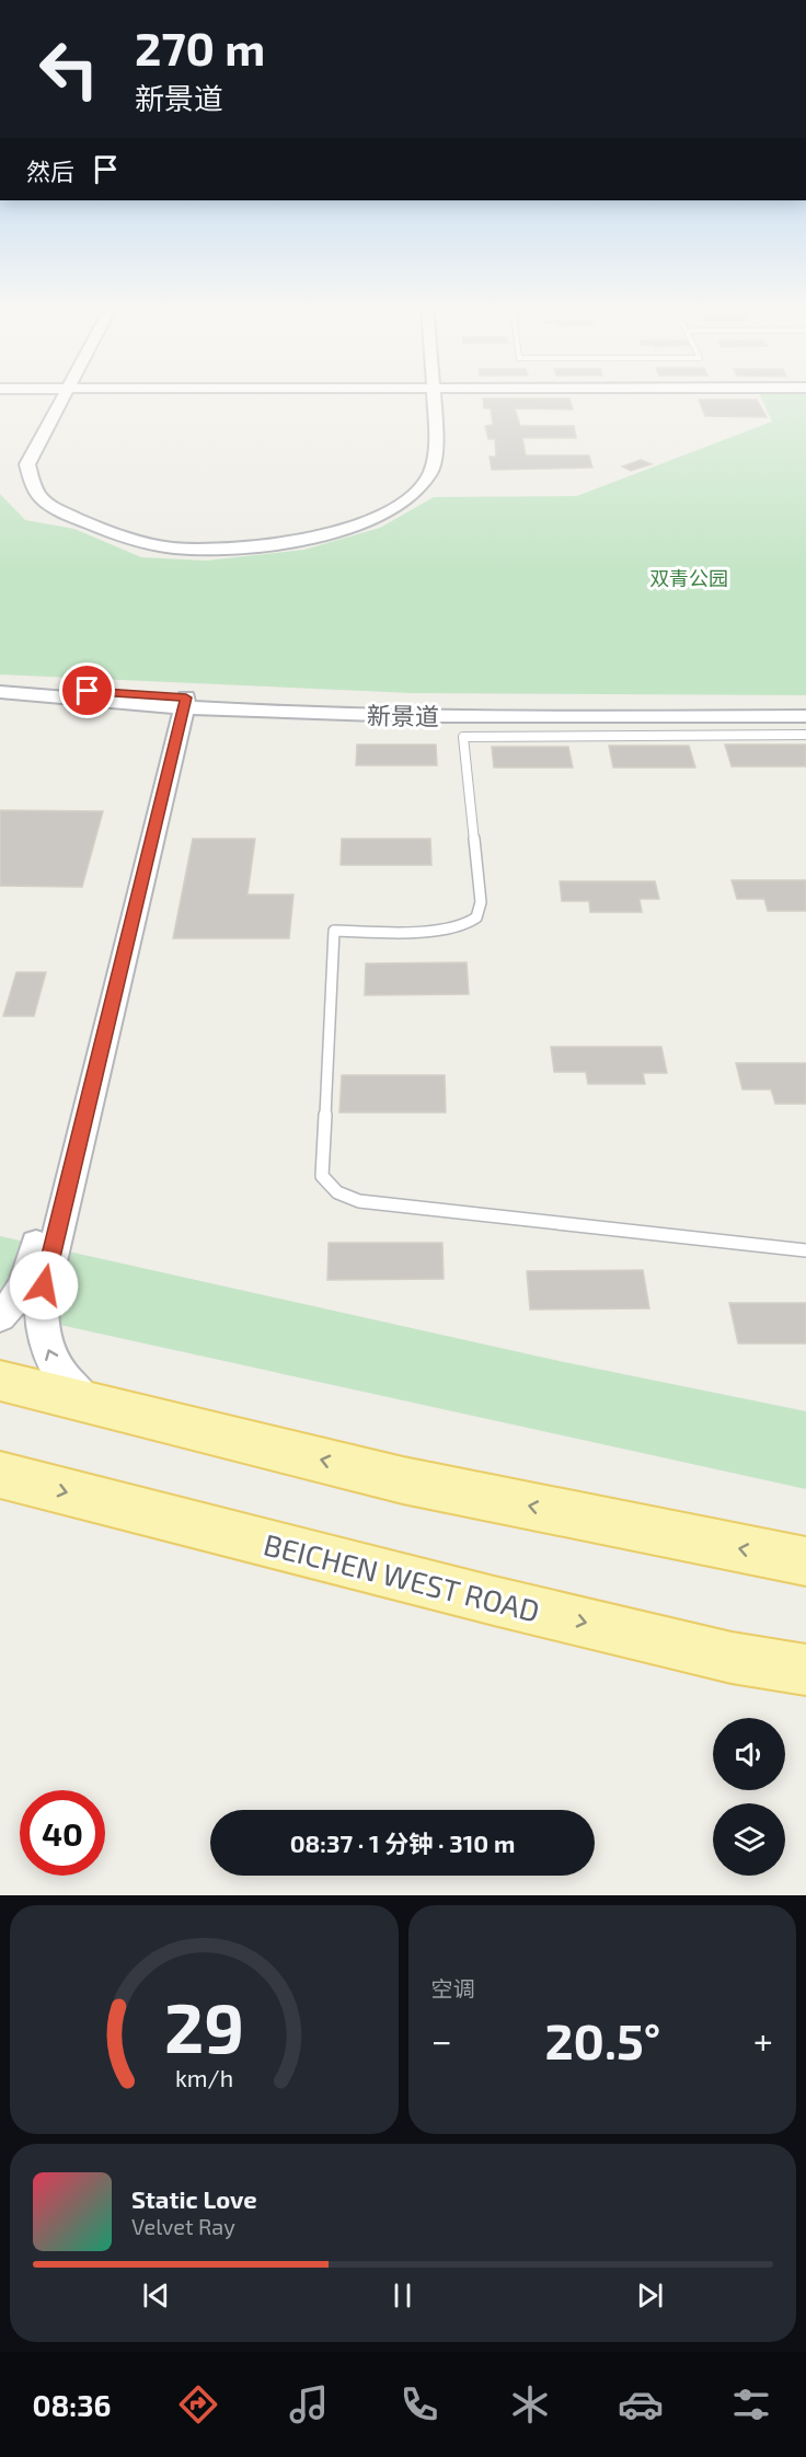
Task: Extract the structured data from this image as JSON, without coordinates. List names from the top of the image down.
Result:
{
  "streets": {
    "main road": ["BEICHEN WEST ROAD"],
    "street": ["新景道"]
  },
  "parks": ["双青公园"],
  "page": {
    "turn": ["270 m", "新景道"],
    "then": "然后",
    "limit": "40",
    "trip": "08:37 · 1 分钟 · 310 m",
    "tile": "空调",
    "heat": ["−", "20.5°", "+"],
    "song": ["Static Love", "Velvet Ray"],
    "tabs": "08:36",
    "gauge": ["29", "km/h"]
  }
}
